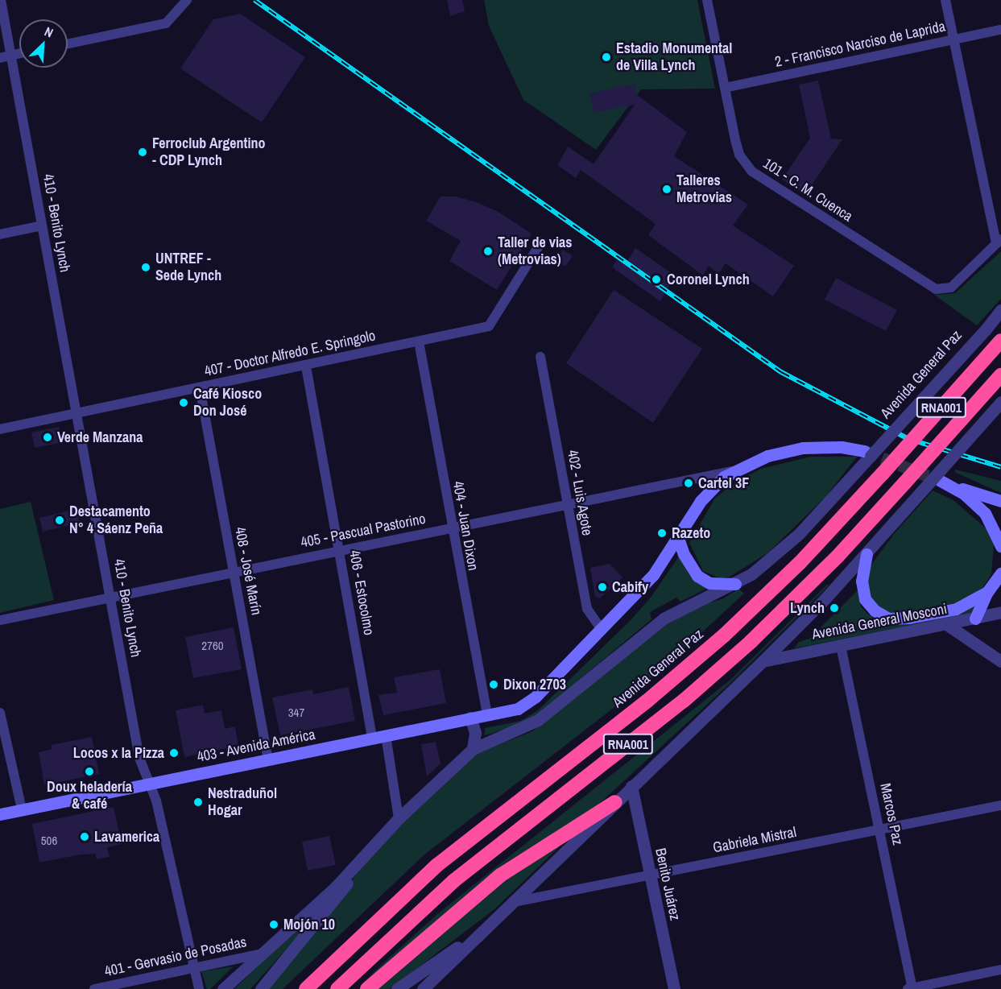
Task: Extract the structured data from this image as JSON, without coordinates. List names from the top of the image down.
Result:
{
  "streets": {
    "highway": ["Avenida General Paz", "RNA001"],
    "main road": ["403 - Avenida América"],
    "street": [
      "2 - Francisco Narciso de Laprida",
      "101 - C. M. Cuenca",
      "410 - Benito Lynch",
      "407 - Doctor Alfredo E. Springolo",
      "402 - Luis Agote",
      "404 - Juan Dixon",
      "405 - Pascual Pastorino",
      "408 - José Marín",
      "406 - Estocolmo",
      "Avenida General Mosconi",
      "Marcos Paz",
      "Gabriela Mistral",
      "Benito Juárez",
      "401 - Gervasio de Posadas"
    ]
  },
  "crossings": [
    ["2 - Francisco Narciso de Laprida", "101 - C. M. Cuenca"],
    ["410 - Benito Lynch", "407 - Doctor Alfredo E. Springolo"],
    ["410 - Benito Lynch", "405 - Pascual Pastorino"],
    ["410 - Benito Lynch", "403 - Avenida América"],
    ["410 - Benito Lynch", "401 - Gervasio de Posadas"],
    ["407 - Doctor Alfredo E. Springolo", "404 - Juan Dixon"],
    ["407 - Doctor Alfredo E. Springolo", "408 - José Marín"],
    ["407 - Doctor Alfredo E. Springolo", "406 - Estocolmo"],
    ["402 - Luis Agote", "405 - Pascual Pastorino"],
    ["402 - Luis Agote", "403 - Avenida América"],
    ["404 - Juan Dixon", "405 - Pascual Pastorino"],
    ["404 - Juan Dixon", "403 - Avenida América"],
    ["405 - Pascual Pastorino", "408 - José Marín"],
    ["405 - Pascual Pastorino", "406 - Estocolmo"],
    ["408 - José Marín", "403 - Avenida América"],
    ["406 - Estocolmo", "403 - Avenida América"],
    ["Avenida General Mosconi", "Marcos Paz"],
    ["Marcos Paz", "Gabriela Mistral"],
    ["Gabriela Mistral", "Benito Juárez"]
  ],
  "places": [
    "Estadio Monumental de Villa Lynch",
    "Ferroclub Argentino - CDP Lynch",
    "Talleres Metrovias",
    "Taller de vias (Metrovias)",
    "UNTREF - Sede Lynch",
    "Coronel Lynch",
    "Café Kiosco Don José",
    "Verde Manzana",
    "Cartel 3F",
    "Destacamento N° 4 Sáenz Peña",
    "Razeto",
    "Cabify",
    "Lynch",
    "Dixon 2703",
    "Locos x la Pizza",
    "Doux heladería & café",
    "Nestraduñol Hogar",
    "Lavamerica",
    "Mojón 10"
  ],
  "house_numbers": ["2760", "347", "506"],
  "north": "top right"
}
